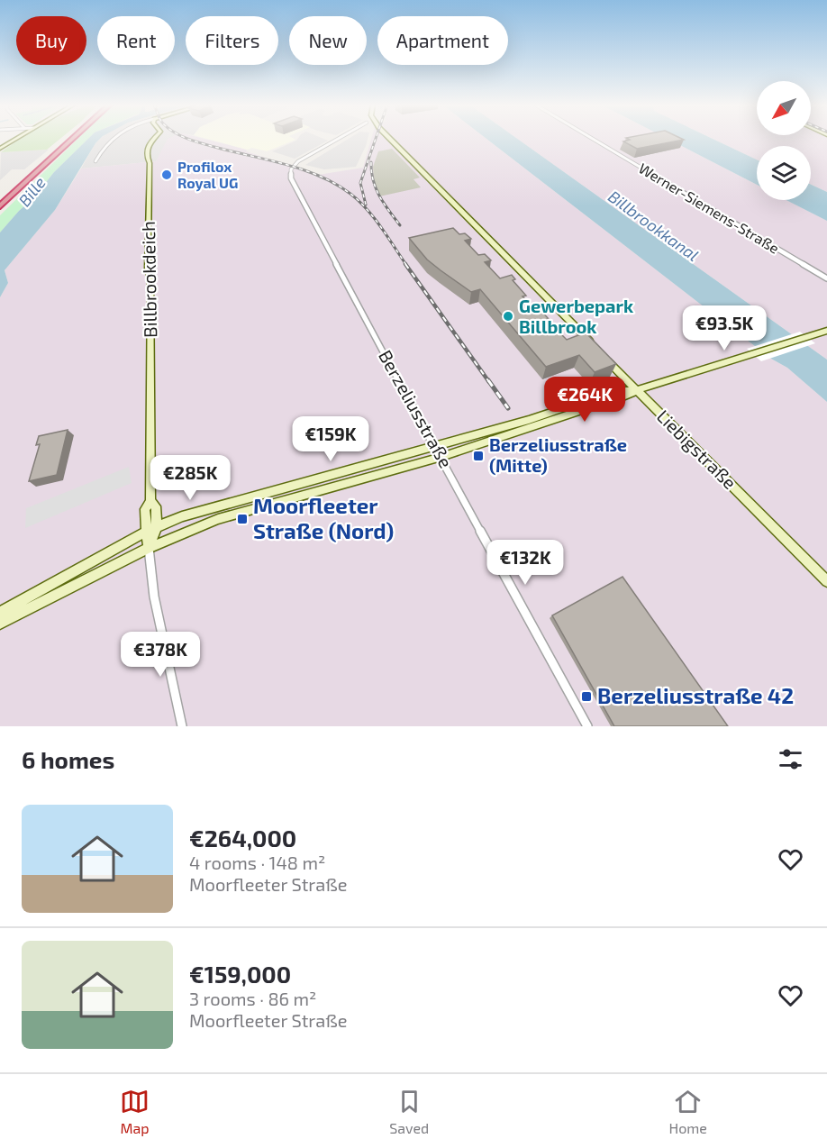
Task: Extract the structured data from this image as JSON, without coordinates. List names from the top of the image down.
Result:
{
  "streets": {
    "main road": ["Billbrookdeich", "Liebigstraße"],
    "street": ["Werner-Siemens-Straße", "Berzeliusstraße"]
  },
  "water": ["Bille", "Billbrookkanal"],
  "places": {
    "other": ["Profilox Royal UG", "Gewerbepark Billbrook"],
    "transit": ["Berzeliusstraße (Mitte)", "Moorfleeter Straße (Nord)", "Berzeliusstraße 42"]
  },
  "north": "bottom left",
  "page": {
    "chip": [
      "Buy",
      "Rent",
      "Filters",
      "New",
      "Apartment"
    ],
    "price": [
      "€93.5K",
      "€264K",
      "€159K",
      "€285K",
      "€132K",
      "€378K"
    ],
    "heading": "6 homes",
    "list": [
      {
        "name": "€264,000",
        "note": "4 rooms · 148 m² · Moorfleeter Straße"
      },
      {
        "name": "€159,000",
        "note": "3 rooms · 86 m² · Moorfleeter Straße"
      }
    ],
    "tabs": ["Map", "Saved", "Home"]
  }
}
